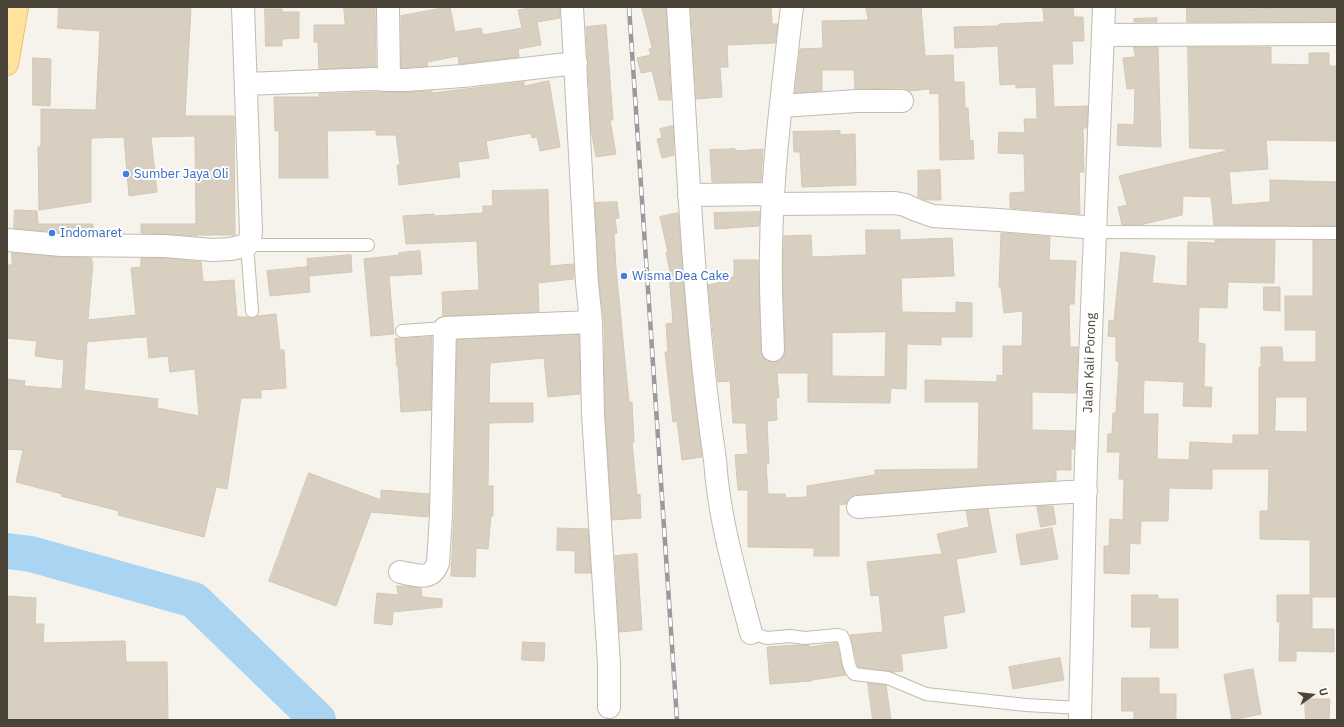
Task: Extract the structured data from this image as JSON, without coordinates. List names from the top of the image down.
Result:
{
  "streets": {
    "street": ["Jalan Kali Porong"]
  },
  "places": ["Sumber Jaya Oli", "Indomaret", "Wisma Dea Cake"],
  "north": "right"
}
